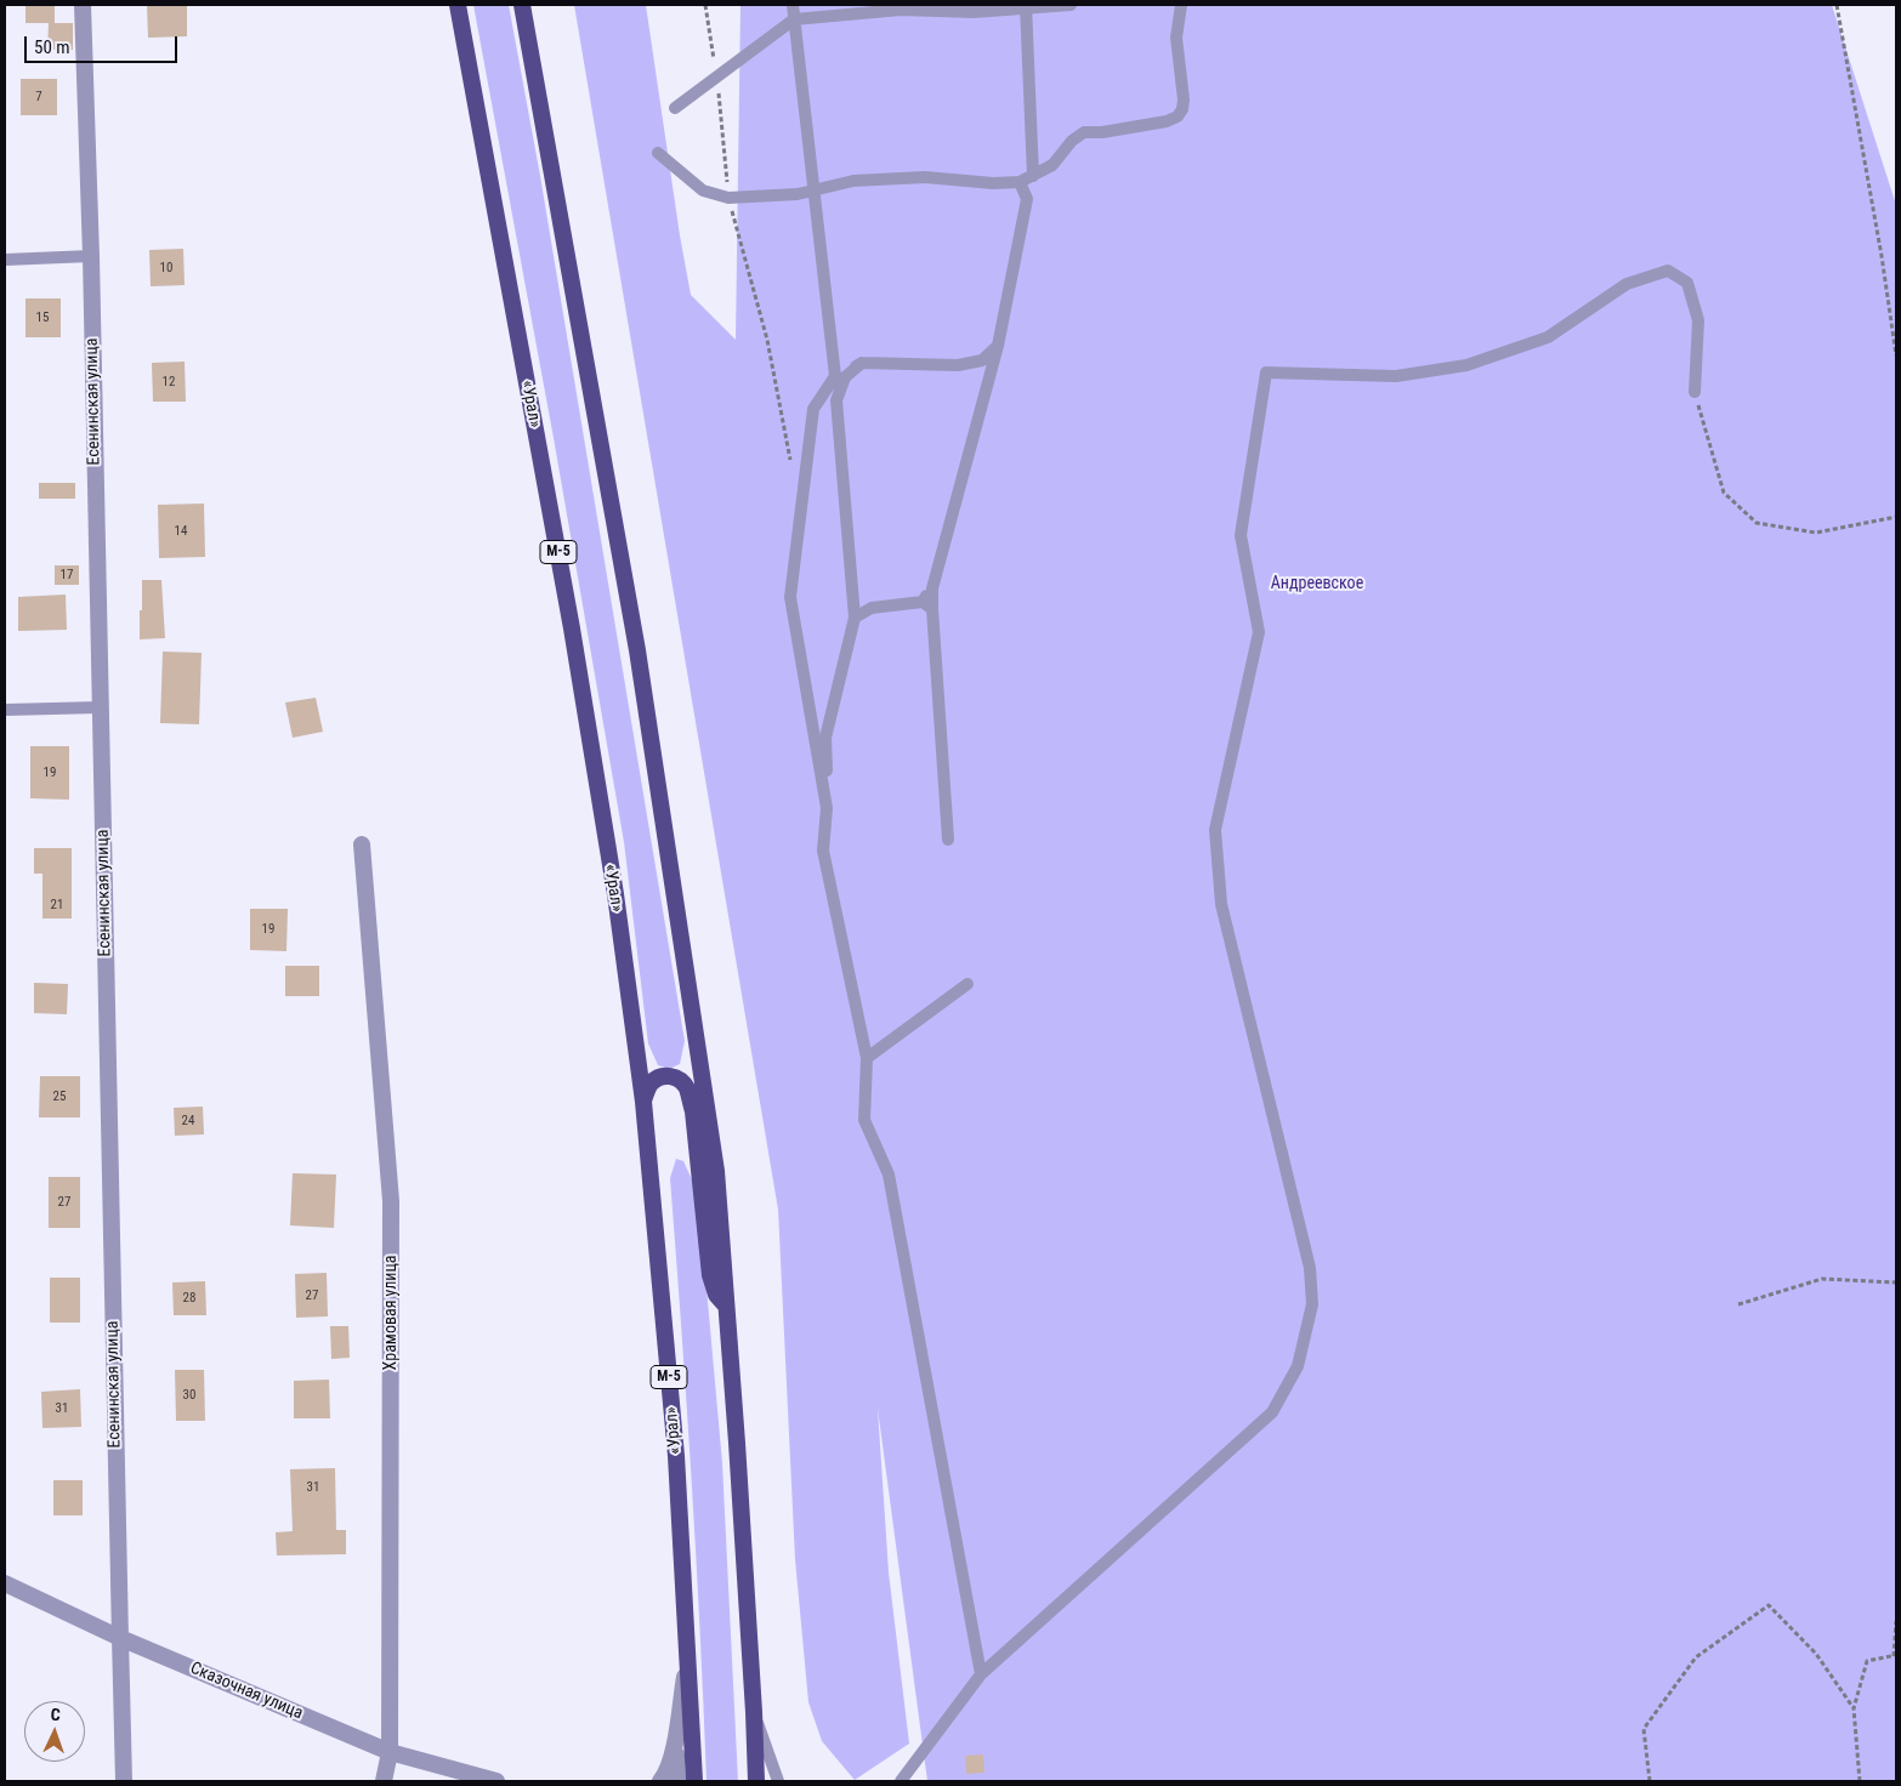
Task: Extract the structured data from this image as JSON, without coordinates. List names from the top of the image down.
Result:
{
  "streets": {
    "main road": ["«Урал»", "М-5"],
    "street": ["Есенинская улица", "Храмовая улица", "Сказочная улица"]
  },
  "crossings": [
    ["Есенинская улица", "Сказочная улица"],
    ["Храмовая улица", "Сказочная улица"]
  ],
  "parks": ["Андреевское"],
  "house_numbers": [
    "7",
    "10",
    "15",
    "12",
    "14",
    "17",
    "19",
    "21",
    "19",
    "25",
    "24",
    "27",
    "27",
    "28",
    "30",
    "31",
    "31"
  ],
  "scale_bar": "50 m",
  "north": "top"
}
